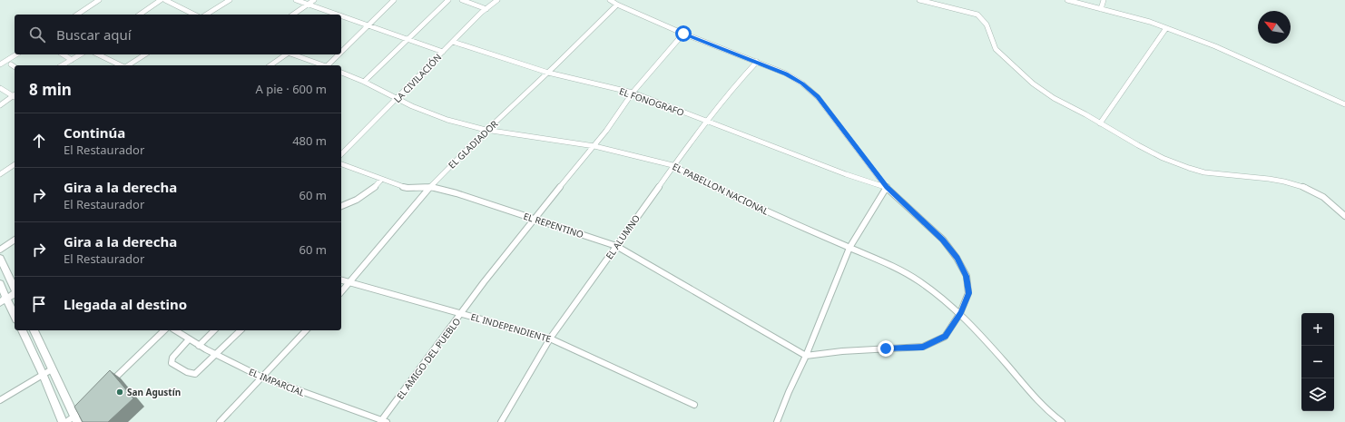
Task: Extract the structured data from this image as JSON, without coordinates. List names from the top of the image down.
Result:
{
  "streets": {
    "street": [
      "LA CIVILACIÓN",
      "EL FONOGRAFO",
      "EL GLADIADOR",
      "EL PABELLON NACIONAL",
      "EL REPENTINO",
      "EL ALUMNO",
      "EL INDEPENDIENTE",
      "EL AMIGO DEL PUEBLO",
      "EL IMPARCIAL"
    ]
  },
  "crossings": [
    ["LA CIVILACIÓN", "EL FONOGRAFO"],
    ["LA CIVILACIÓN", "EL PABELLON NACIONAL"],
    ["EL FONOGRAFO", "EL GLADIADOR"],
    ["EL FONOGRAFO", "EL ALUMNO"],
    ["EL GLADIADOR", "EL PABELLON NACIONAL"],
    ["EL GLADIADOR", "EL REPENTINO"],
    ["EL GLADIADOR", "EL INDEPENDIENTE"],
    ["EL PABELLON NACIONAL", "EL ALUMNO"],
    ["EL PABELLON NACIONAL", "EL AMIGO DEL PUEBLO"],
    ["EL REPENTINO", "EL ALUMNO"],
    ["EL REPENTINO", "EL AMIGO DEL PUEBLO"],
    ["EL ALUMNO", "EL INDEPENDIENTE"],
    ["EL INDEPENDIENTE", "EL AMIGO DEL PUEBLO"],
    ["EL AMIGO DEL PUEBLO", "EL IMPARCIAL"]
  ],
  "places": ["San Agustín"],
  "north": "top left",
  "page": {
    "search": "Buscar aquí",
    "heading": ["8 min", "A pie · 600 m"],
    "list": [
      ["Continúa", "El Restaurador", "480 m"],
      ["Gira a la derecha", "El Restaurador", "60 m"],
      ["Gira a la derecha", "El Restaurador", "60 m"],
      "Llegada al destino"
    ],
    "map_buttons": ["+", "−"]
  }
}
